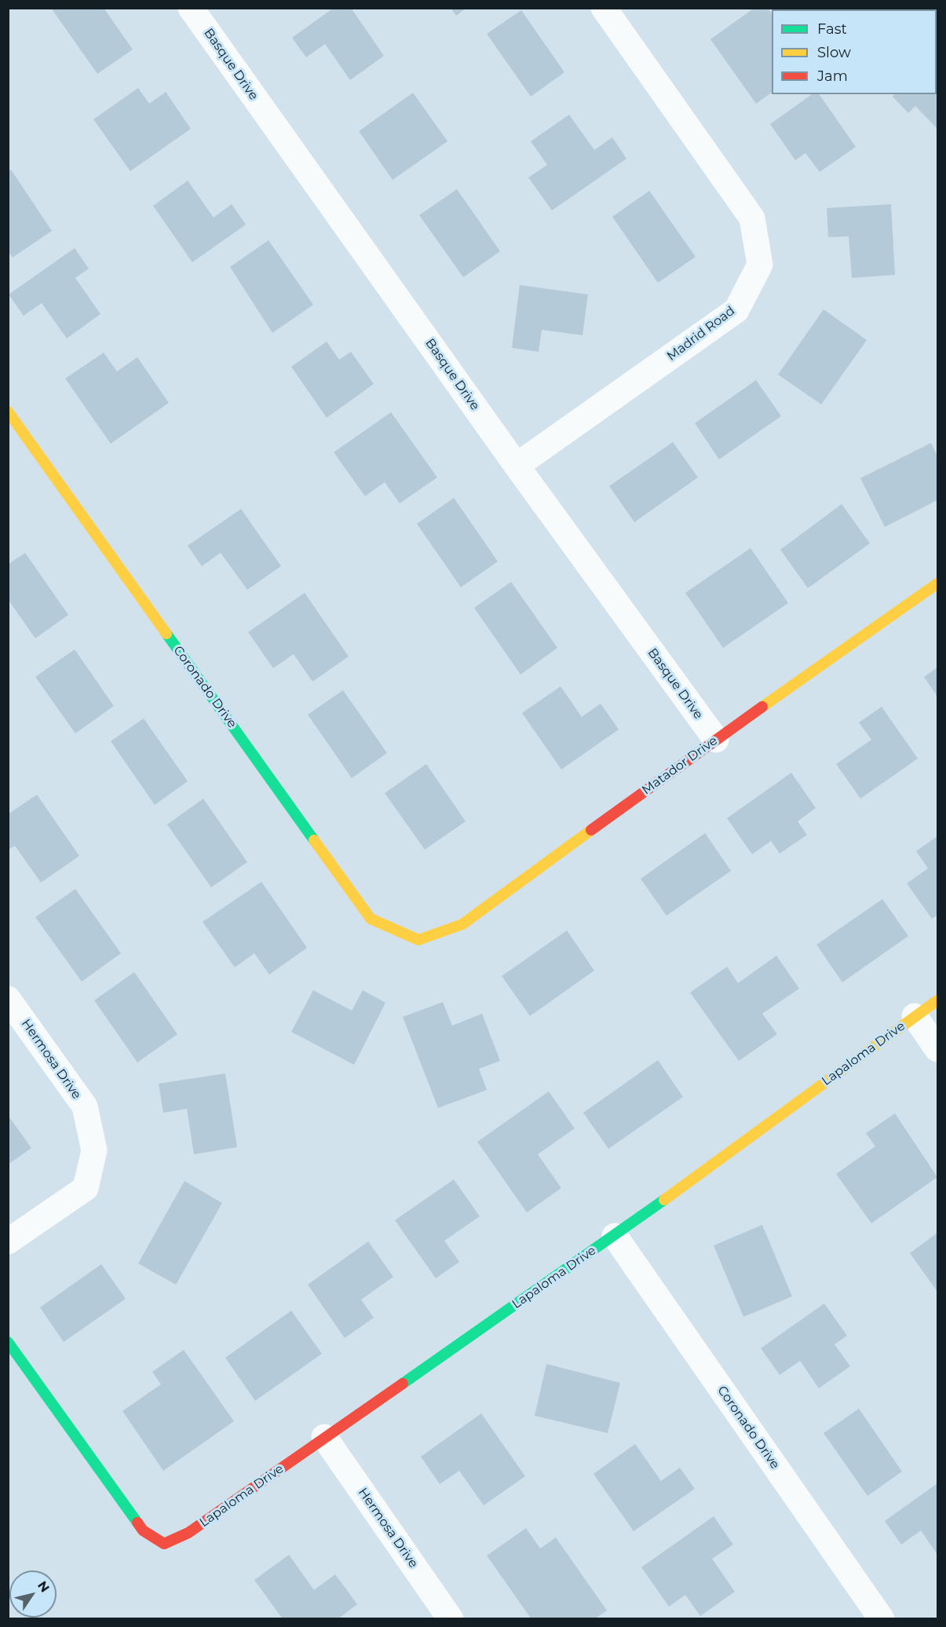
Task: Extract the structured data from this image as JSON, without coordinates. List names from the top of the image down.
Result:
{
  "streets": {
    "street": [
      "Basque Drive",
      "Madrid Road",
      "Coronado Drive",
      "Matador Drive",
      "Lapaloma Drive",
      "Hermosa Drive"
    ]
  },
  "crossings": [
    ["Basque Drive", "Madrid Road"],
    ["Basque Drive", "Matador Drive"],
    ["Coronado Drive", "Matador Drive"],
    ["Coronado Drive", "Lapaloma Drive"],
    ["Lapaloma Drive", "Hermosa Drive"]
  ],
  "legend": ["Fast", "Slow", "Jam"],
  "north": "top right"
}
